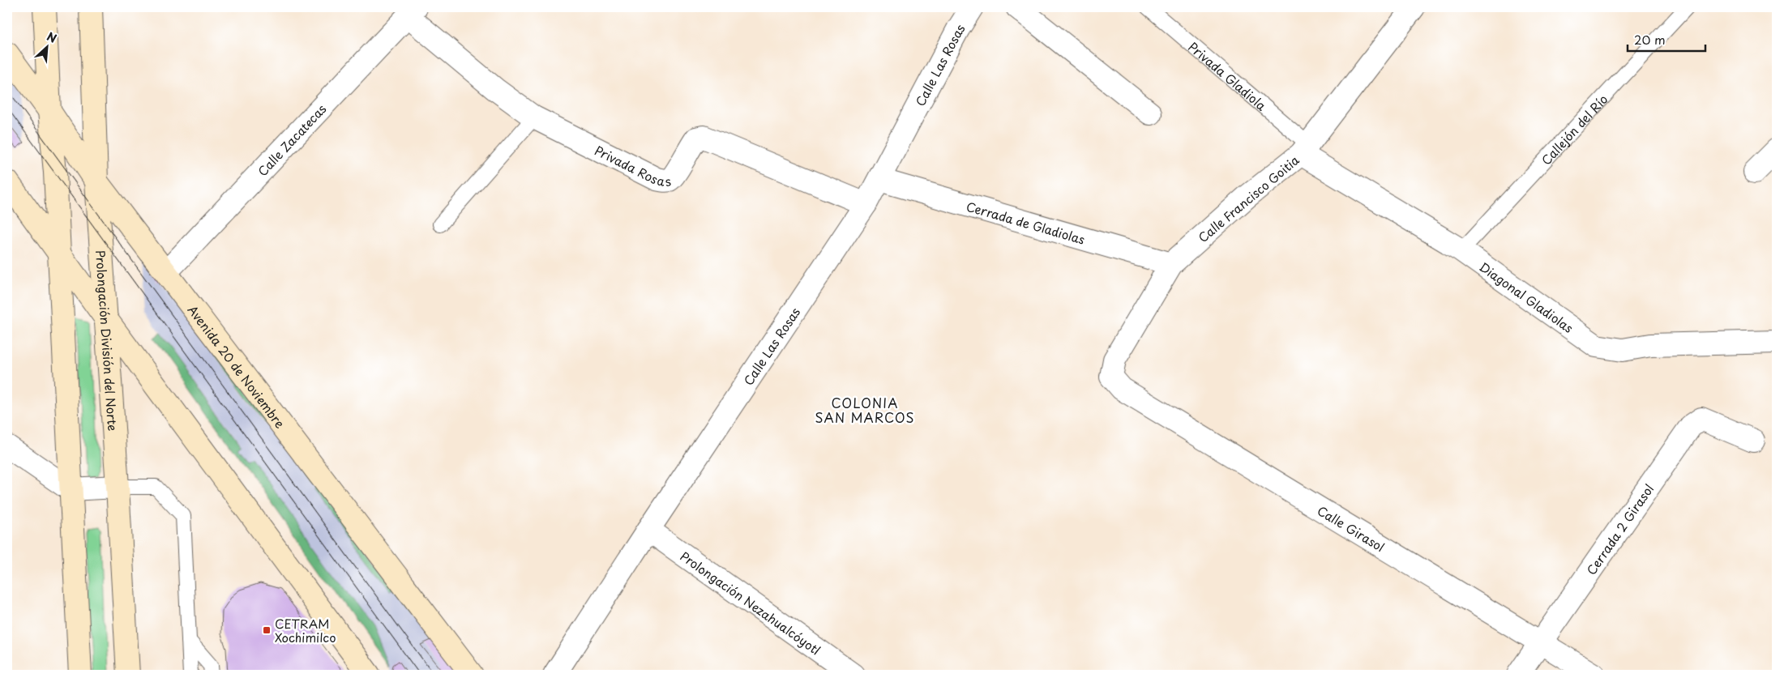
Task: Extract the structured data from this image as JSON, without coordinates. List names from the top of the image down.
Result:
{
  "streets": {
    "main road": ["Prolongación División del Norte", "Avenida 20 de Noviembre"],
    "street": [
      "Calle Las Rosas",
      "Calle Zacatecas",
      "Privada Rosas",
      "Calle Francisco Goitia",
      "Cerrada de Gladiolas",
      "Diagonal Gladiolas",
      "Calle Girasol",
      "Cerrada 2 Girasol",
      "Prolongación Nezahualcóyotl"
    ],
    "lane": ["Privada Gladiola", "Callejón del Río"]
  },
  "crossings": [
    ["Calle Las Rosas", "Privada Rosas"],
    ["Calle Las Rosas", "Cerrada de Gladiolas"],
    ["Calle Las Rosas", "Prolongación Nezahualcóyotl"],
    ["Privada Gladiola", "Calle Francisco Goitia"],
    ["Privada Gladiola", "Diagonal Gladiolas"],
    ["Callejón del Río", "Diagonal Gladiolas"],
    ["Calle Zacatecas", "Privada Rosas"],
    ["Calle Zacatecas", "Avenida 20 de Noviembre"],
    ["Calle Francisco Goitia", "Cerrada de Gladiolas"],
    ["Calle Francisco Goitia", "Diagonal Gladiolas"],
    ["Calle Francisco Goitia", "Calle Girasol"],
    ["Prolongación División del Norte", "Avenida 20 de Noviembre"],
    ["Calle Girasol", "Cerrada 2 Girasol"]
  ],
  "districts": ["COLONIA SAN MARCOS"],
  "places": {
    "transit": ["CETRAM Xochimilco"]
  },
  "scale_bar": "20 m",
  "north": "top right"
}
